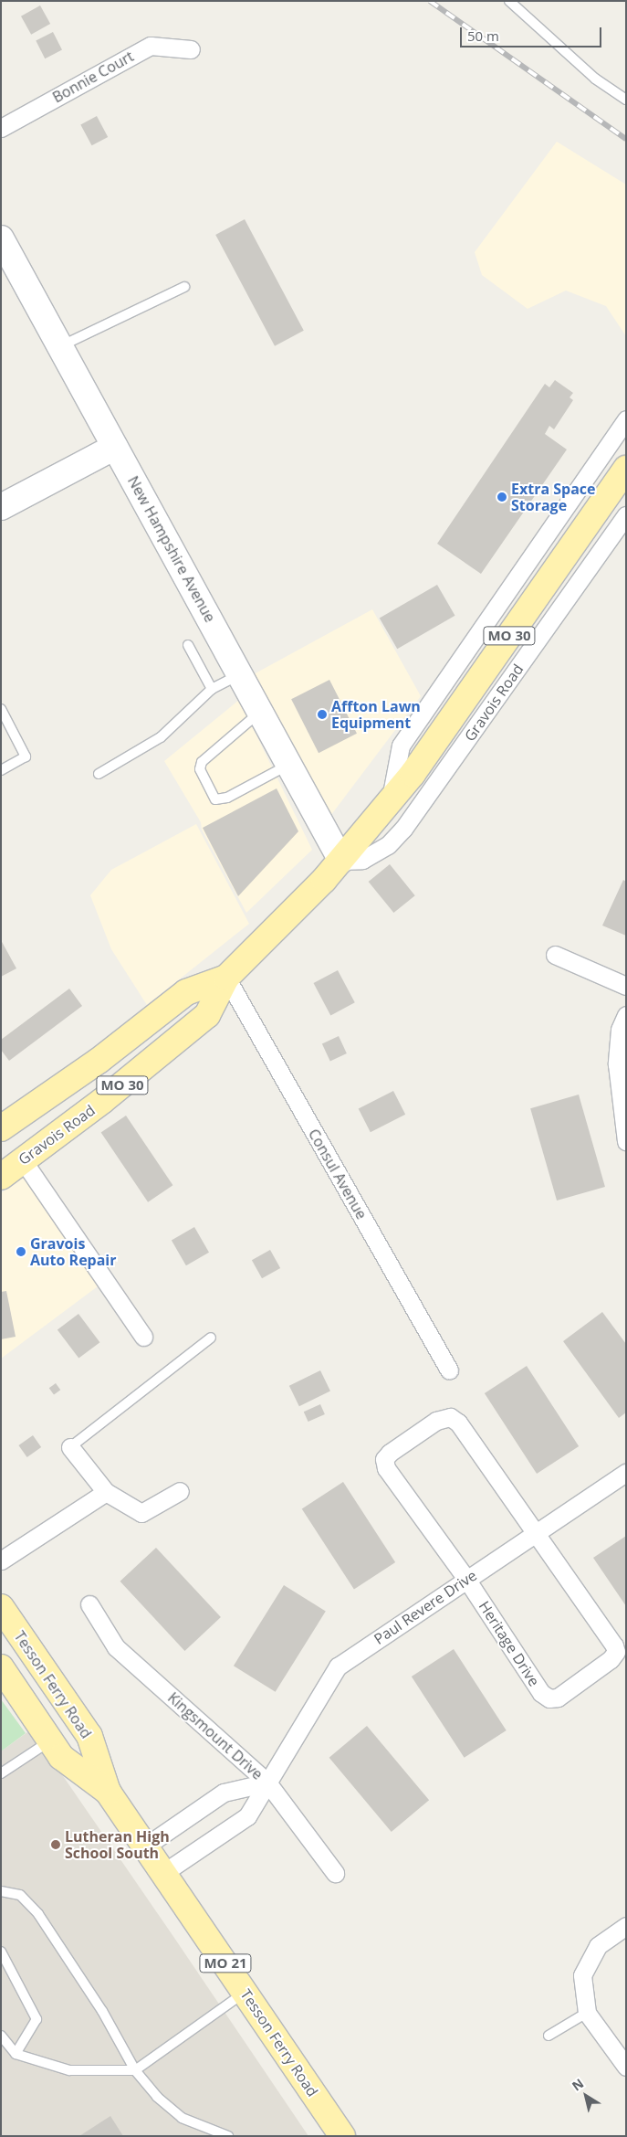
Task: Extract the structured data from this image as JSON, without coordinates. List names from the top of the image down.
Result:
{
  "streets": {
    "main road": [
      "MO 30",
      "Gravois Road",
      "Tesson Ferry Road",
      "MO 21"
    ],
    "street": [
      "Bonnie Court",
      "New Hampshire Avenue",
      "Consul Avenue",
      "Paul Revere Drive",
      "Heritage Drive",
      "Kingsmount Drive"
    ]
  },
  "crossings": [
    ["New Hampshire Avenue", "Gravois Road"],
    ["Gravois Road", "Consul Avenue"],
    ["Paul Revere Drive", "Heritage Drive"],
    ["Paul Revere Drive", "Tesson Ferry Road"],
    ["Paul Revere Drive", "Kingsmount Drive"]
  ],
  "places": [
    "Extra Space Storage",
    "Affton Lawn Equipment",
    "Gravois Auto Repair",
    "Lutheran High School South"
  ],
  "scale_bar": "50 m",
  "north": "top left"
}
